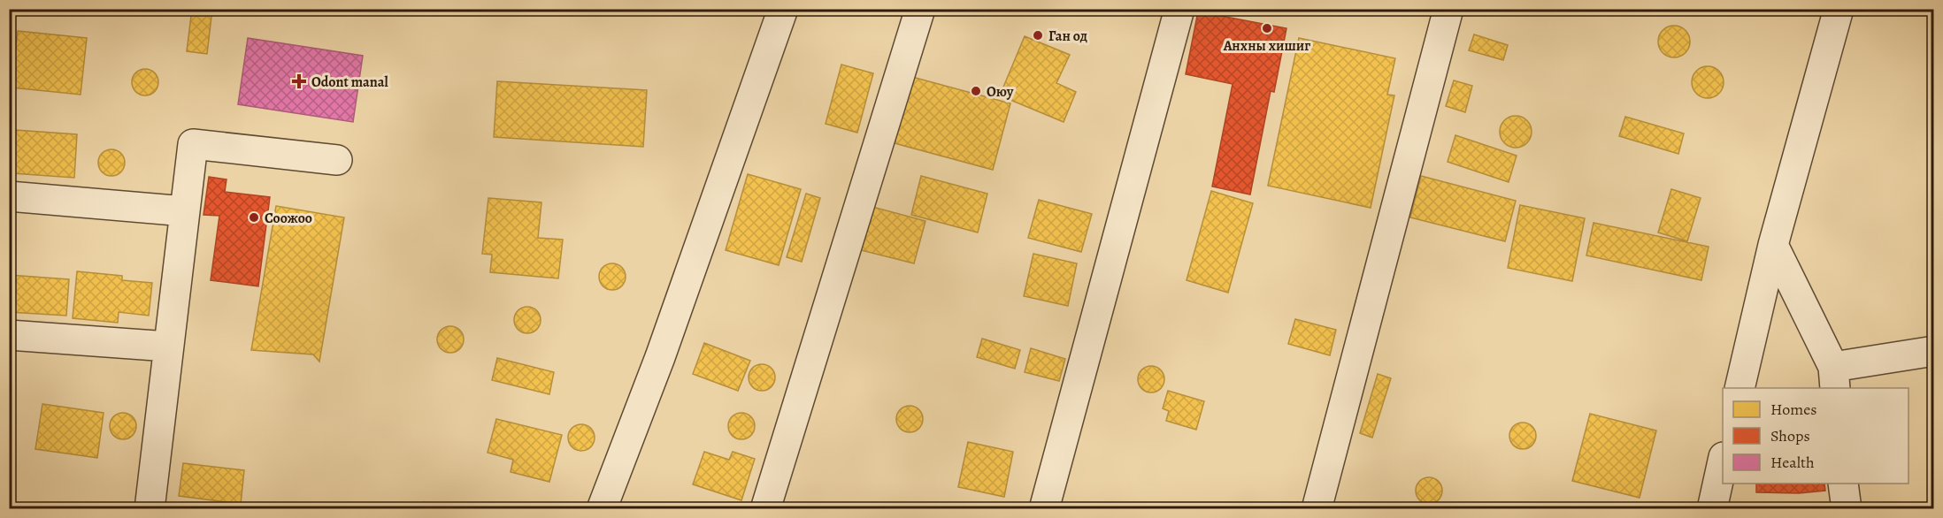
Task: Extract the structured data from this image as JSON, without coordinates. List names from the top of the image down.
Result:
{
  "places": {
    "other": [
      "Анхны хишиг",
      "Ган од",
      "Оюу",
      "Соожоо"
    ],
    "health": ["Odont manal"]
  },
  "legend": ["Homes", "Shops", "Health"]
}
